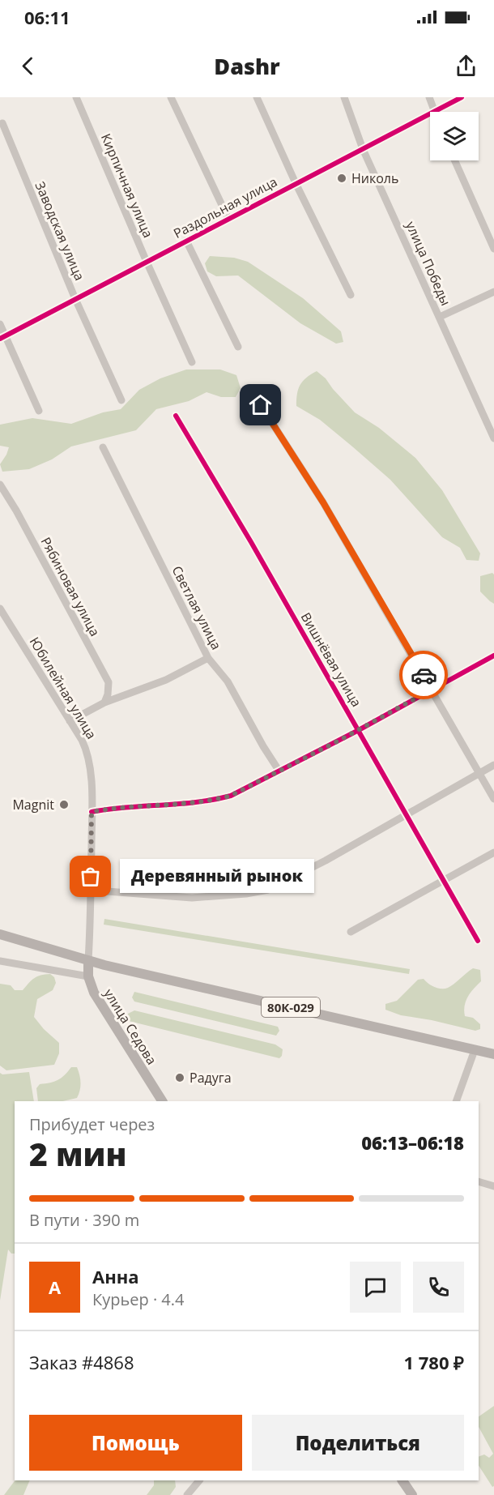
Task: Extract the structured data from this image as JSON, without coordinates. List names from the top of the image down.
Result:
{
  "streets": {
    "main road": ["80К-029", "улица Седова"],
    "street": [
      "Кирпичная улица",
      "Раздольная улица",
      "Заводская улица",
      "улица Победы",
      "Рябиновая улица",
      "Светлая улица",
      "Вишнёвая улица",
      "Юбилейная улица"
    ]
  },
  "crossings": [
    ["Кирпичная улица", "Раздольная улица"],
    ["Раздольная улица", "Заводская улица"],
    ["Раздольная улица", "улица Победы"],
    ["Юбилейная улица", "80К-029"],
    ["Юбилейная улица", "улица Седова"],
    ["80К-029", "улица Седова"]
  ],
  "places": [
    "Николь",
    "Magnit",
    "Деревянный рынок",
    "Радуга"
  ],
  "page": {
    "status": "06:11",
    "header": "Dashr",
    "bubble": "Деревянный рынок",
    "heading": ["2 мин", "Прибудет через", "06:13–06:18"],
    "panel": [
      "Анна",
      "Курьер · 4.4",
      "Заказ #4868",
      "1 780 ₽"
    ],
    "bar": "В пути · 390 m",
    "round": "А",
    "buttons": ["Помощь", "Поделиться"]
  }
}
